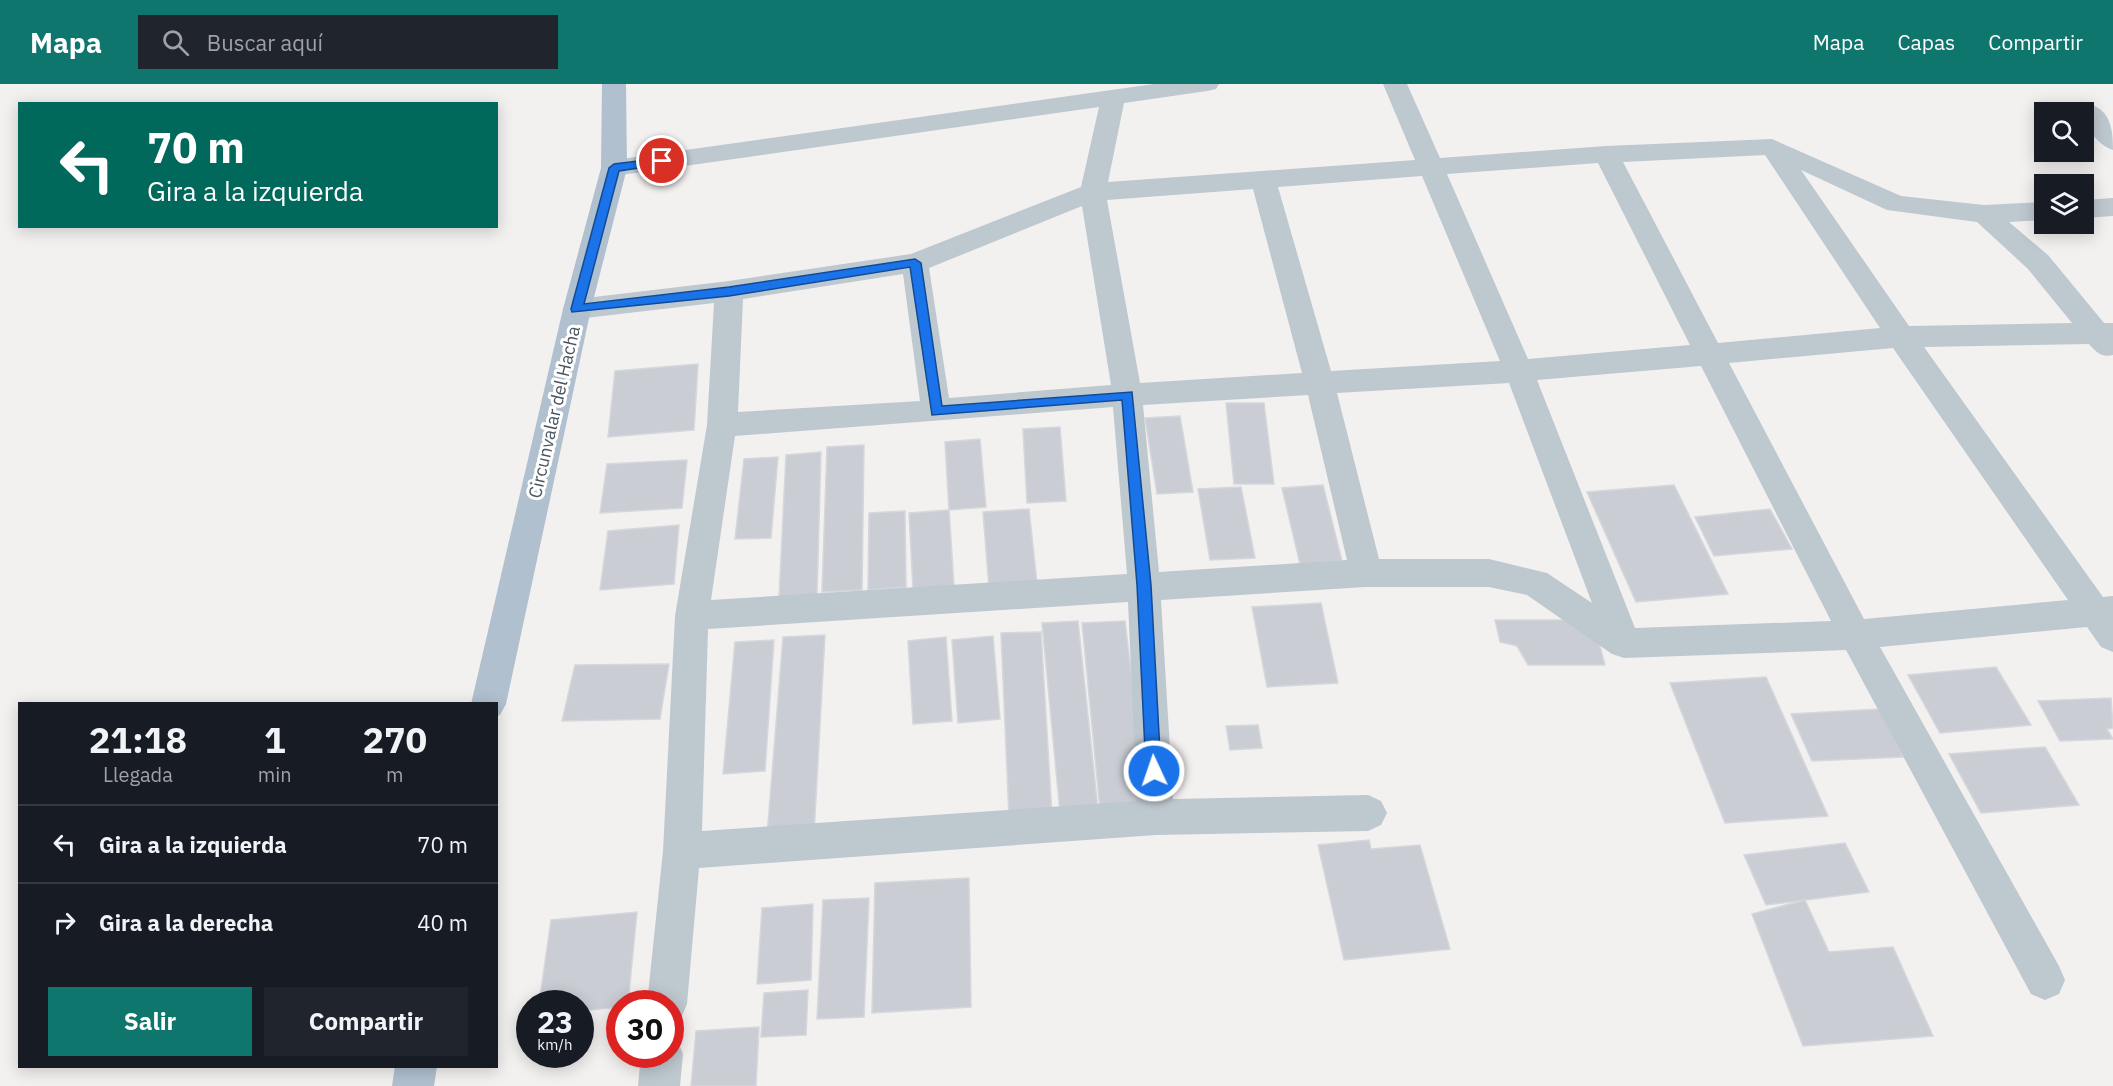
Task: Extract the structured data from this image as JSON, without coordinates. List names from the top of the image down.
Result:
{
  "streets": {
    "main road": ["Circunvalar del Hacha"]
  },
  "page": {
    "header": "Mapa",
    "search": "Buscar aquí",
    "nav": ["Mapa", "Capas", "Compartir"],
    "turn": ["70 m", "Gira a la izquierda"],
    "eta": [
      "21:18",
      "Llegada",
      "1",
      "min",
      "270",
      "m"
    ],
    "list": [
      {
        "name": "Gira a la izquierda",
        "value": "70 m"
      },
      {
        "name": "Gira a la derecha",
        "value": "40 m"
      }
    ],
    "buttons": ["Salir", "Compartir"],
    "speed": "23 km/h",
    "limit": "30"
  }
}
